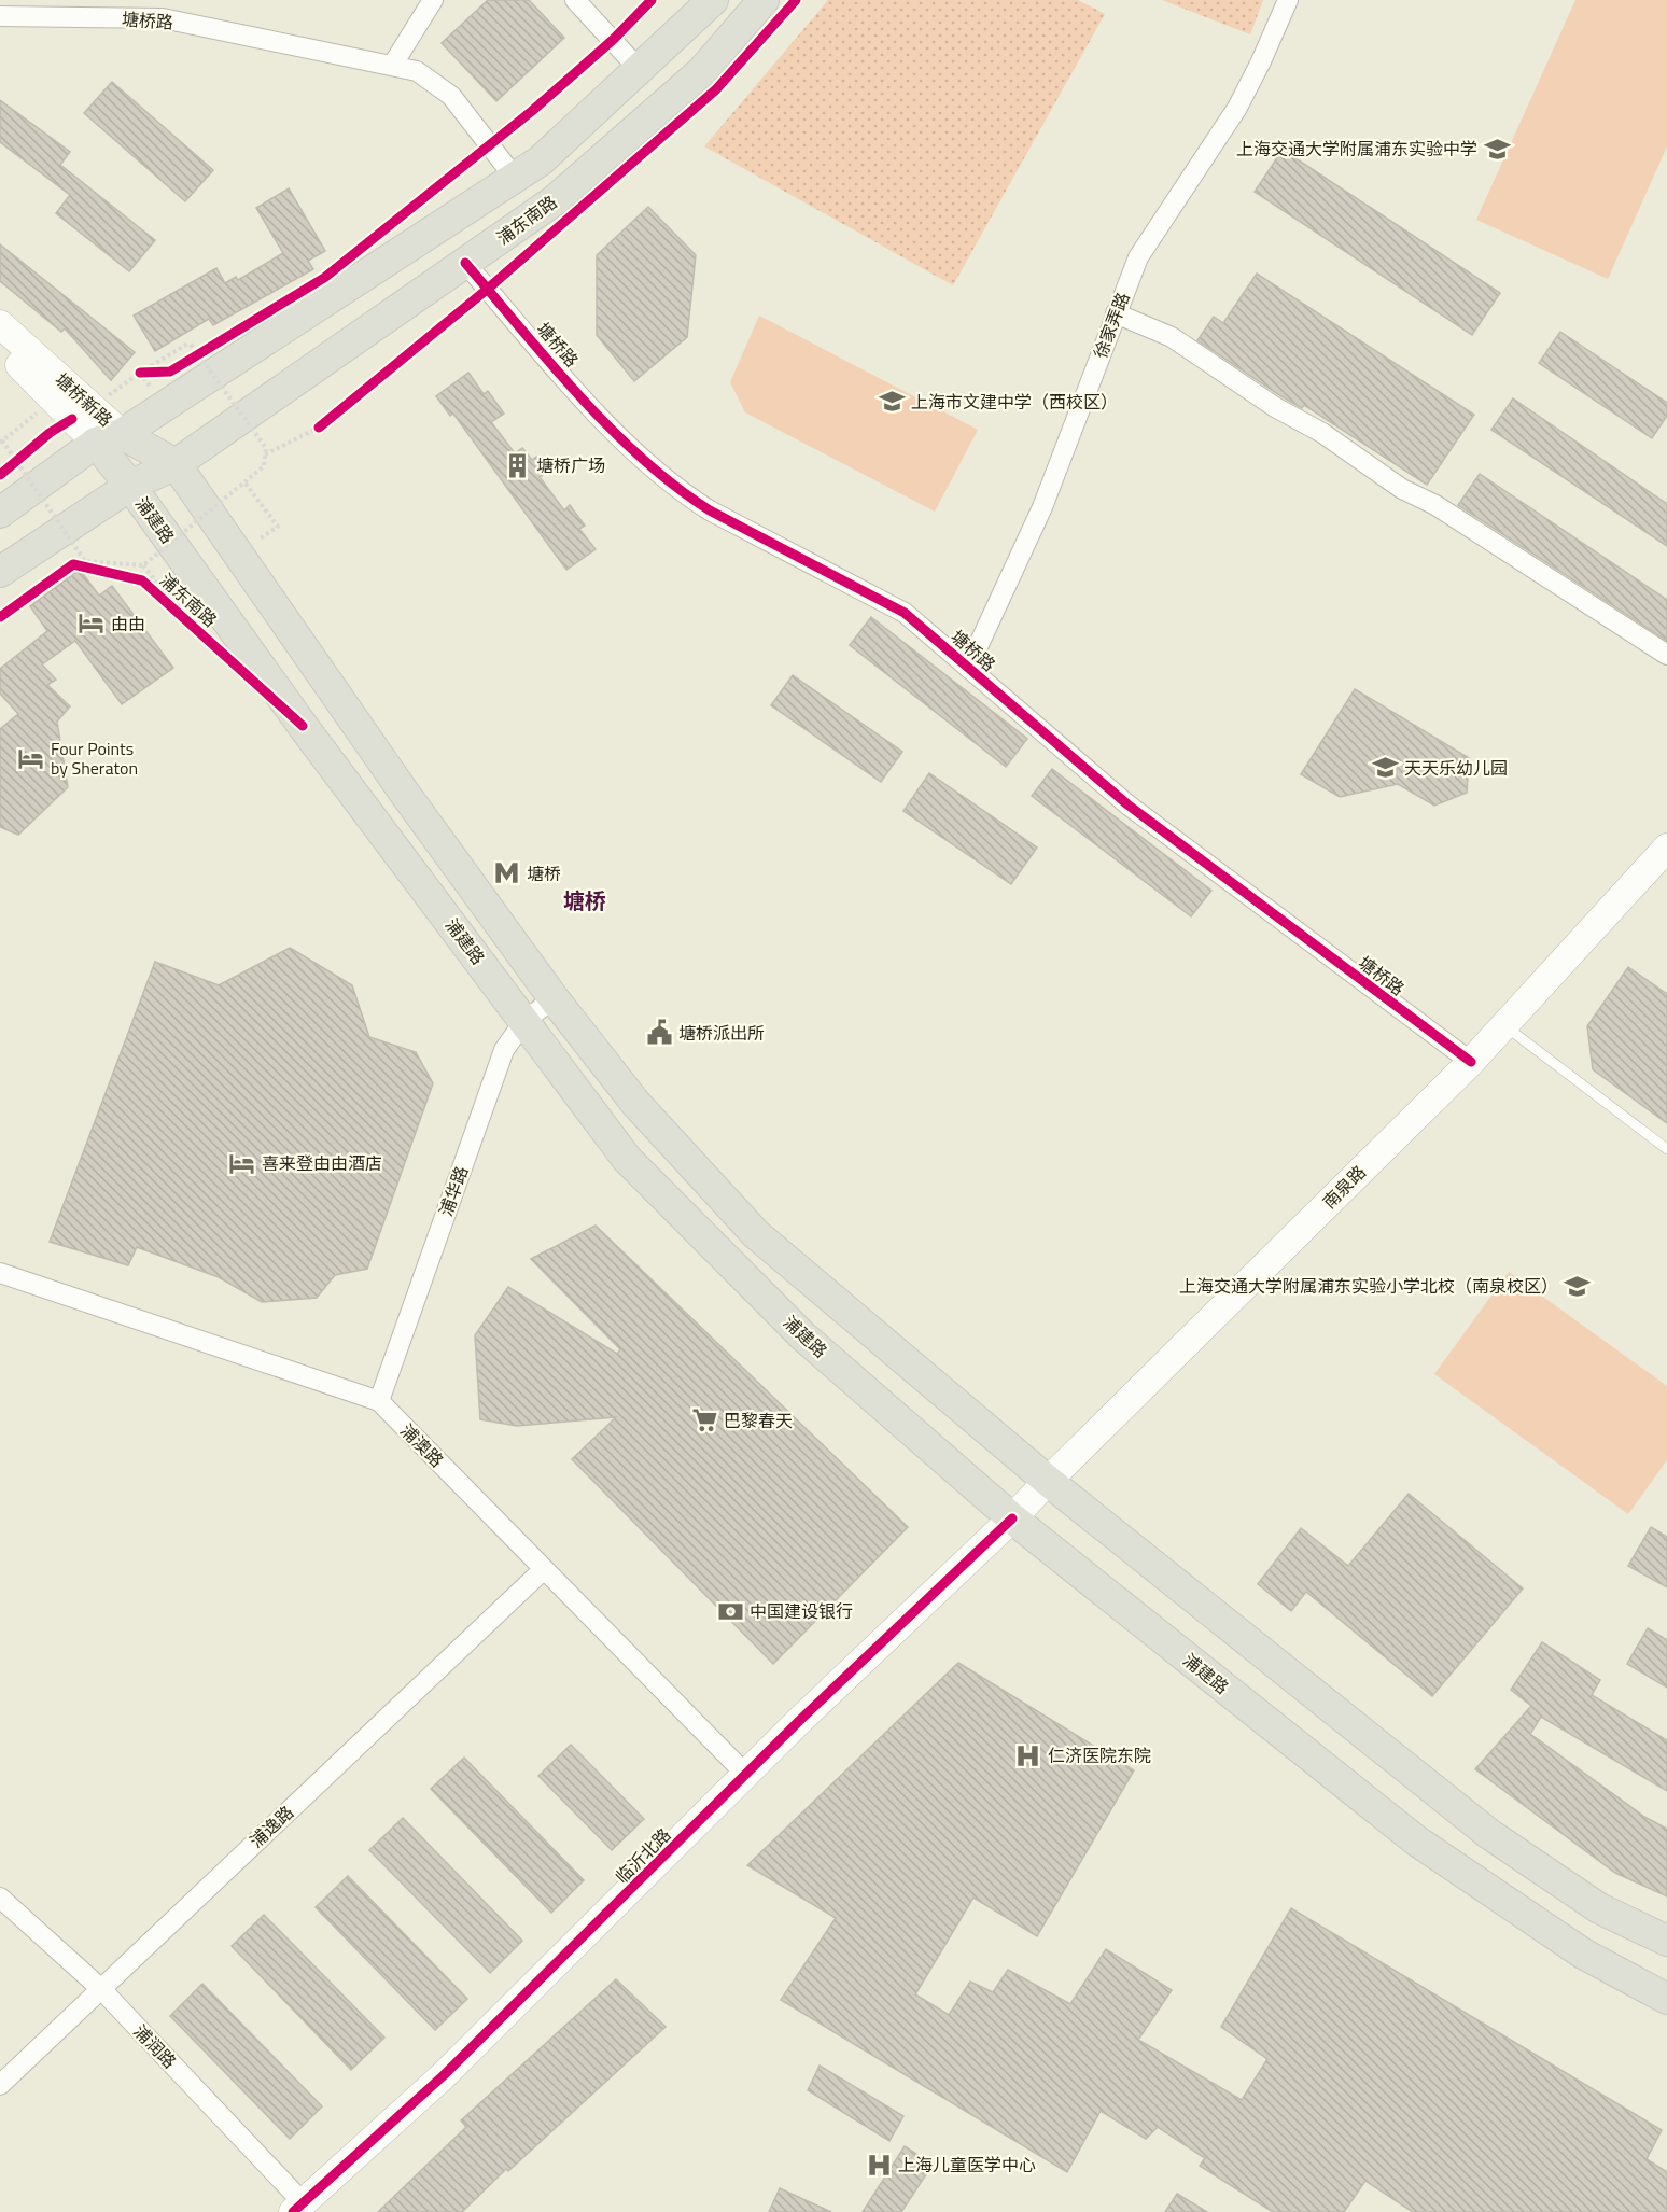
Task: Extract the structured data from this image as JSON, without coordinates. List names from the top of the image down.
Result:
{
  "streets": {
    "main road": ["浦东南路", "塘桥新路", "浦建路"],
    "street": [
      "塘桥路",
      "徐家弄路",
      "南泉路",
      "浦华路",
      "浦澳路",
      "浦逸路",
      "临沂北路",
      "浦润路"
    ]
  },
  "crossings": [
    ["塘桥路", "浦东南路"],
    ["塘桥路", "徐家弄路"],
    ["塘桥路", "南泉路"],
    ["浦东南路", "塘桥新路"],
    ["浦东南路", "浦建路"],
    ["塘桥新路", "浦建路"],
    ["浦建路", "南泉路"],
    ["浦建路", "浦华路"],
    ["浦建路", "临沂北路"],
    ["南泉路", "临沂北路"],
    ["浦华路", "浦澳路"],
    ["浦澳路", "浦逸路"],
    ["浦澳路", "临沂北路"],
    ["浦逸路", "浦润路"],
    ["临沂北路", "浦润路"]
  ],
  "districts": ["塘桥"],
  "places": {
    "school or university": [
      "上海交通大学附属浦东实验中学",
      "上海市文建中学（西校区）",
      "天天乐幼儿园",
      "上海交通大学附属浦东实验小学北校（南泉校区）"
    ],
    "building": ["塘桥广场"],
    "hotel": ["由由", "Four Points by Sheraton", "喜来登由由酒店"],
    "metro station": ["塘桥"],
    "public building": ["塘桥派出所"],
    "supermarket": ["巴黎春天"],
    "bank": ["中国建设银行"],
    "hospital": ["仁济医院东院", "上海儿童医学中心"]
  }
}
